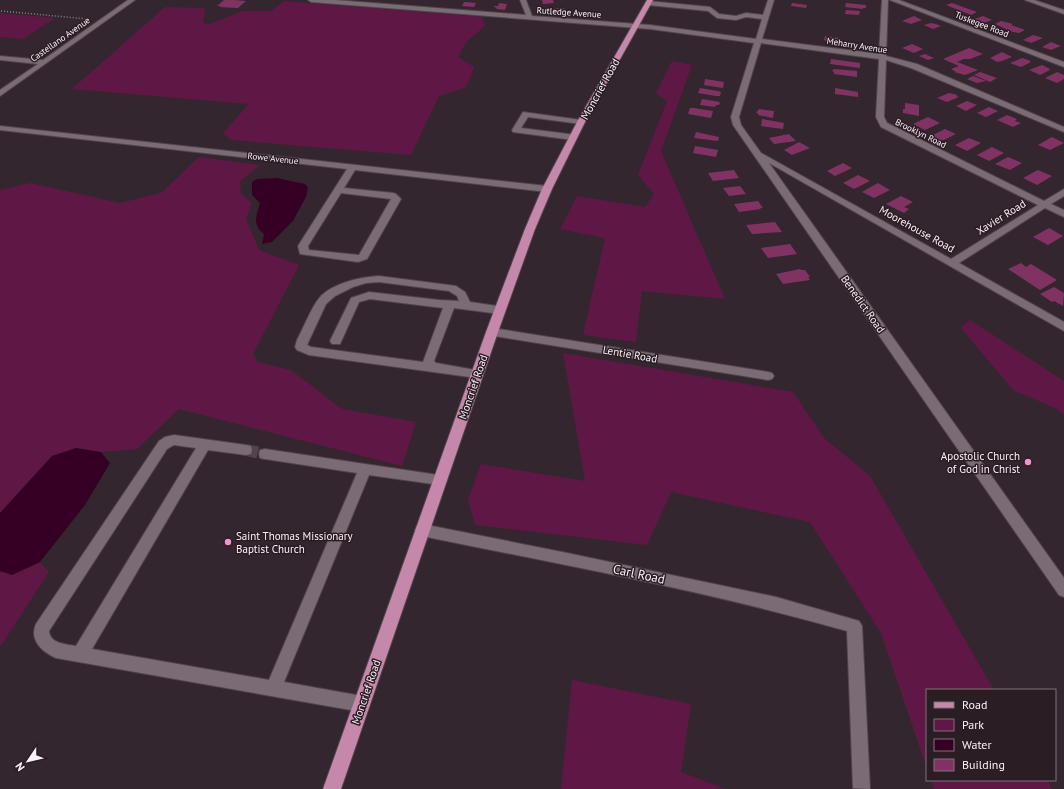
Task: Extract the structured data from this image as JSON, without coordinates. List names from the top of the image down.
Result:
{
  "streets": {
    "main road": ["Moncrief Road"],
    "street": [
      "Rutledge Avenue",
      "Tuskegee Road",
      "Castellano Avenue",
      "Meharry Avenue",
      "Brooklyn Road",
      "Rowe Avenue",
      "Xavier Road",
      "Moorehouse Road",
      "Benedict Road",
      "Lentie Road",
      "Carl Road"
    ]
  },
  "crossings": [
    ["Rutledge Avenue", "Meharry Avenue"],
    ["Rutledge Avenue", "Moncrief Road"],
    ["Meharry Avenue", "Moncrief Road"],
    ["Meharry Avenue", "Brooklyn Road"],
    ["Meharry Avenue", "Benedict Road"],
    ["Moncrief Road", "Rowe Avenue"],
    ["Moncrief Road", "Lentie Road"],
    ["Moncrief Road", "Carl Road"],
    ["Brooklyn Road", "Xavier Road"],
    ["Xavier Road", "Moorehouse Road"],
    ["Moorehouse Road", "Benedict Road"]
  ],
  "places": ["Apostolic Church of God in Christ", "Saint Thomas Missionary Baptist Church"],
  "legend": [
    "Road",
    "Park",
    "Water",
    "Building"
  ],
  "north": "bottom left"
}
